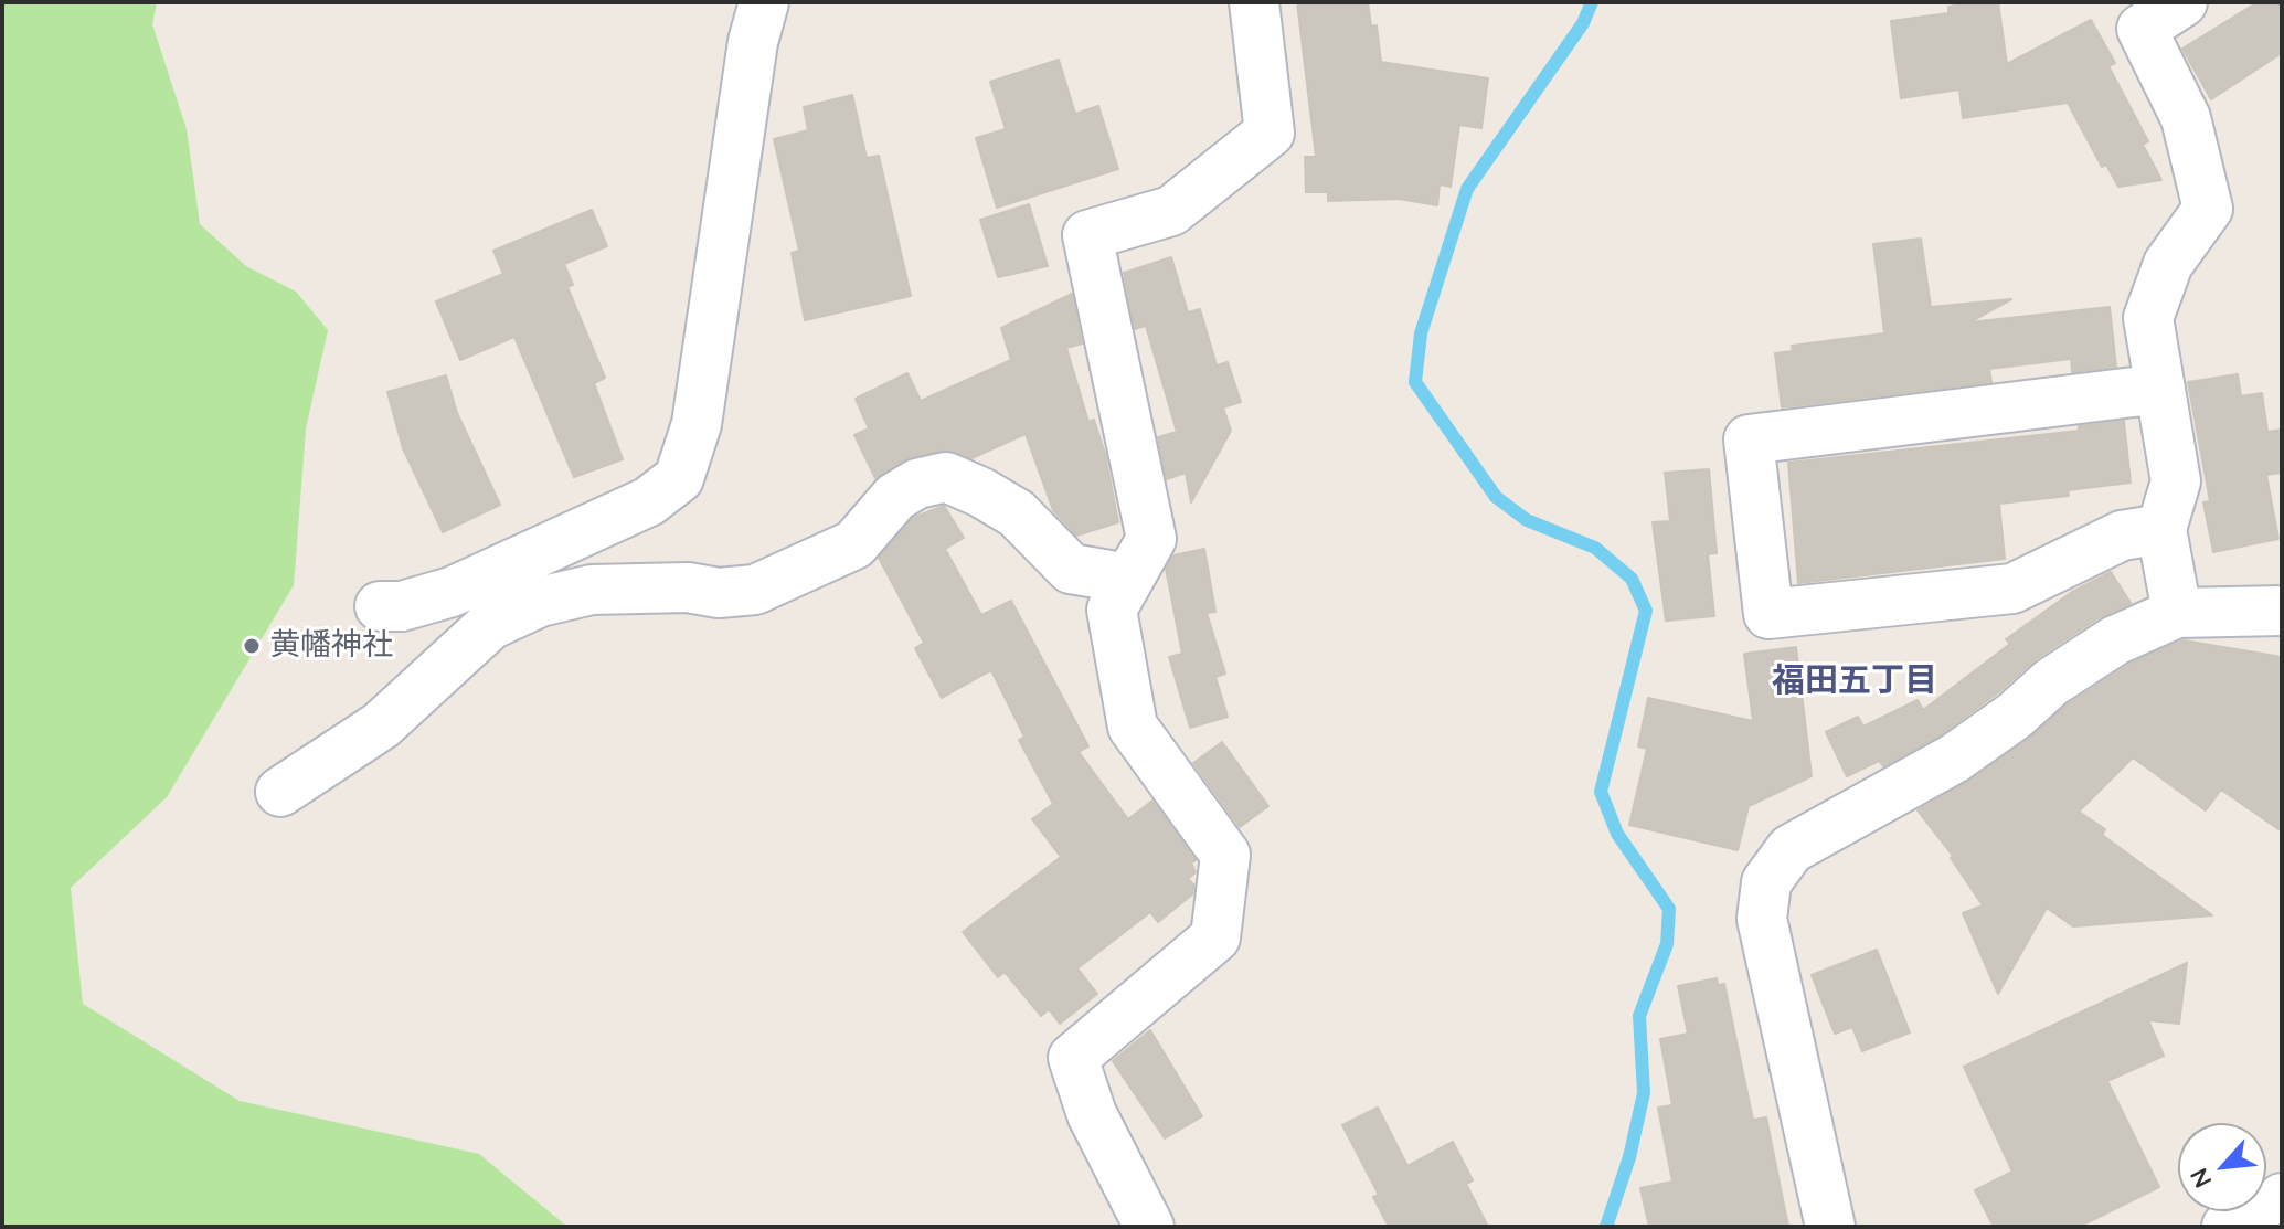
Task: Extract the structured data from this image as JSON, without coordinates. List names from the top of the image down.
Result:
{
  "districts": ["福田五丁目"],
  "places": ["黄幡神社"],
  "north": "bottom left"
}
